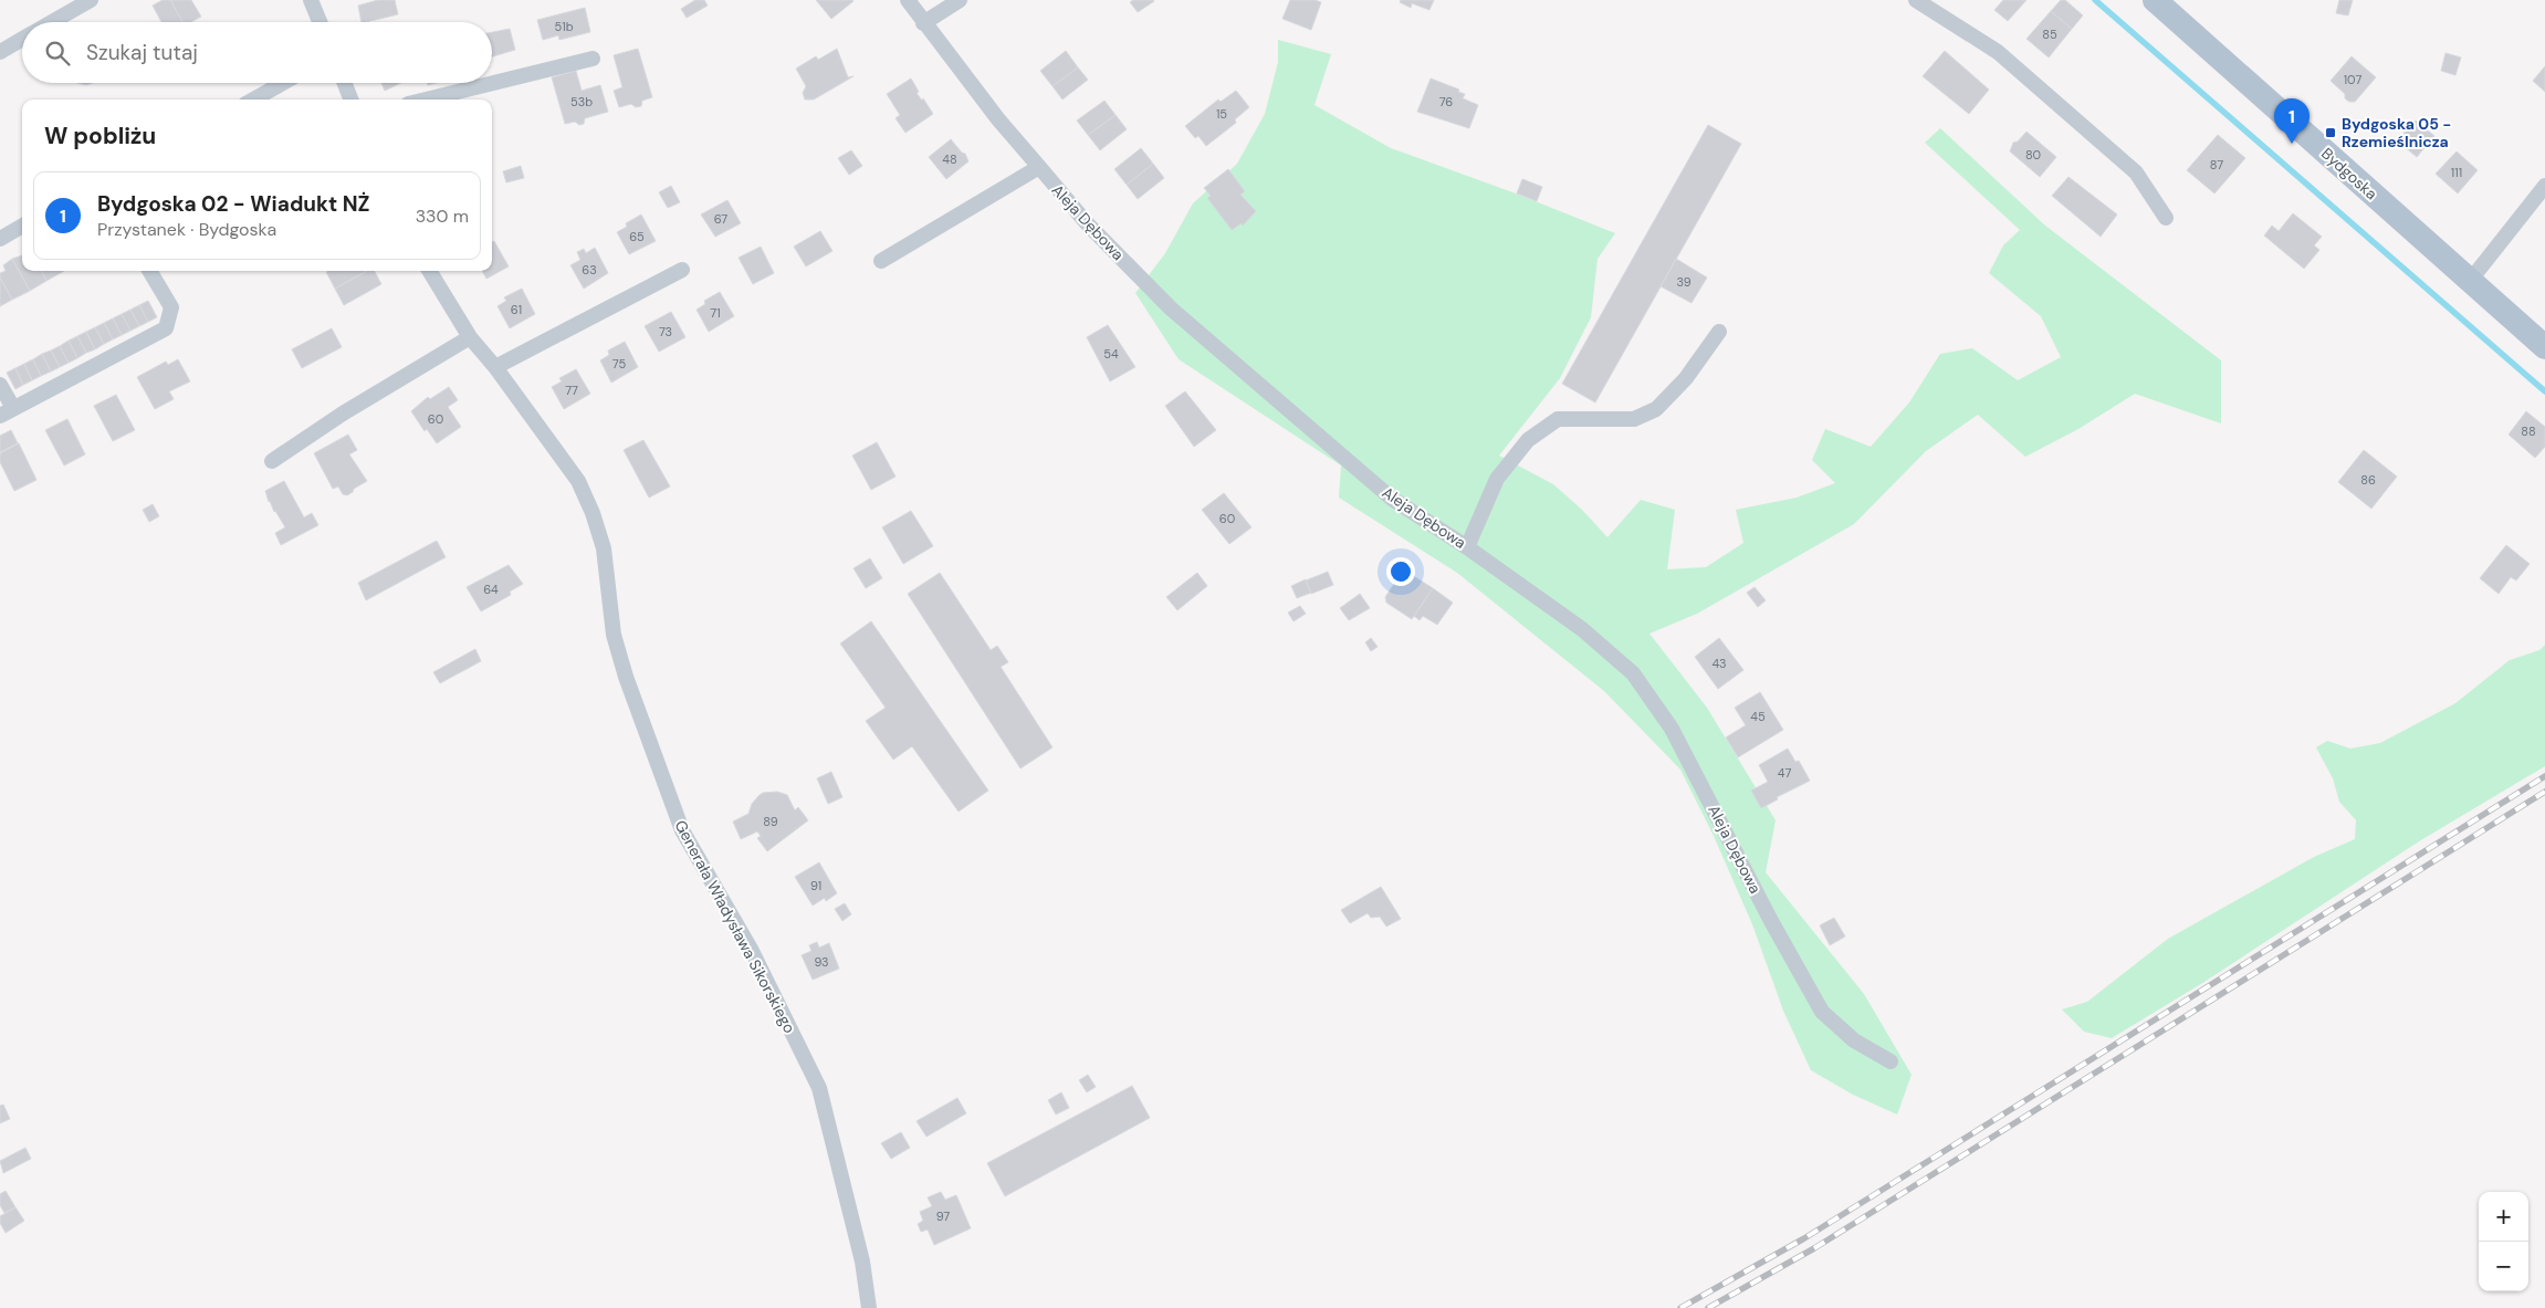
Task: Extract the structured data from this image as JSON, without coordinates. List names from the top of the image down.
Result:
{
  "streets": {
    "main road": ["Bydgoska"],
    "street": ["Aleja Dębowa", "Generała Władysława Sikorskiego"]
  },
  "places": {
    "transit": ["Bydgoska 05 - Rzemieślnicza"]
  },
  "house_numbers": [
    "51b",
    "85",
    "107",
    "53b",
    "76",
    "15",
    "80",
    "48",
    "87",
    "111",
    "67",
    "65",
    "63",
    "39",
    "61",
    "71",
    "73",
    "54",
    "75",
    "77",
    "60",
    "88",
    "86",
    "60",
    "64",
    "43",
    "45",
    "47",
    "89",
    "91",
    "93",
    "97"
  ],
  "page": {
    "search": "Szukaj tutaj",
    "pins": "1",
    "heading": "W pobliżu",
    "list": [
      {
        "mark": "1",
        "name": "Bydgoska 02 - Wiadukt NŻ",
        "note": "Przystanek · Bydgoska",
        "value": "330 m"
      }
    ],
    "map_buttons": ["+", "−"]
  }
}
